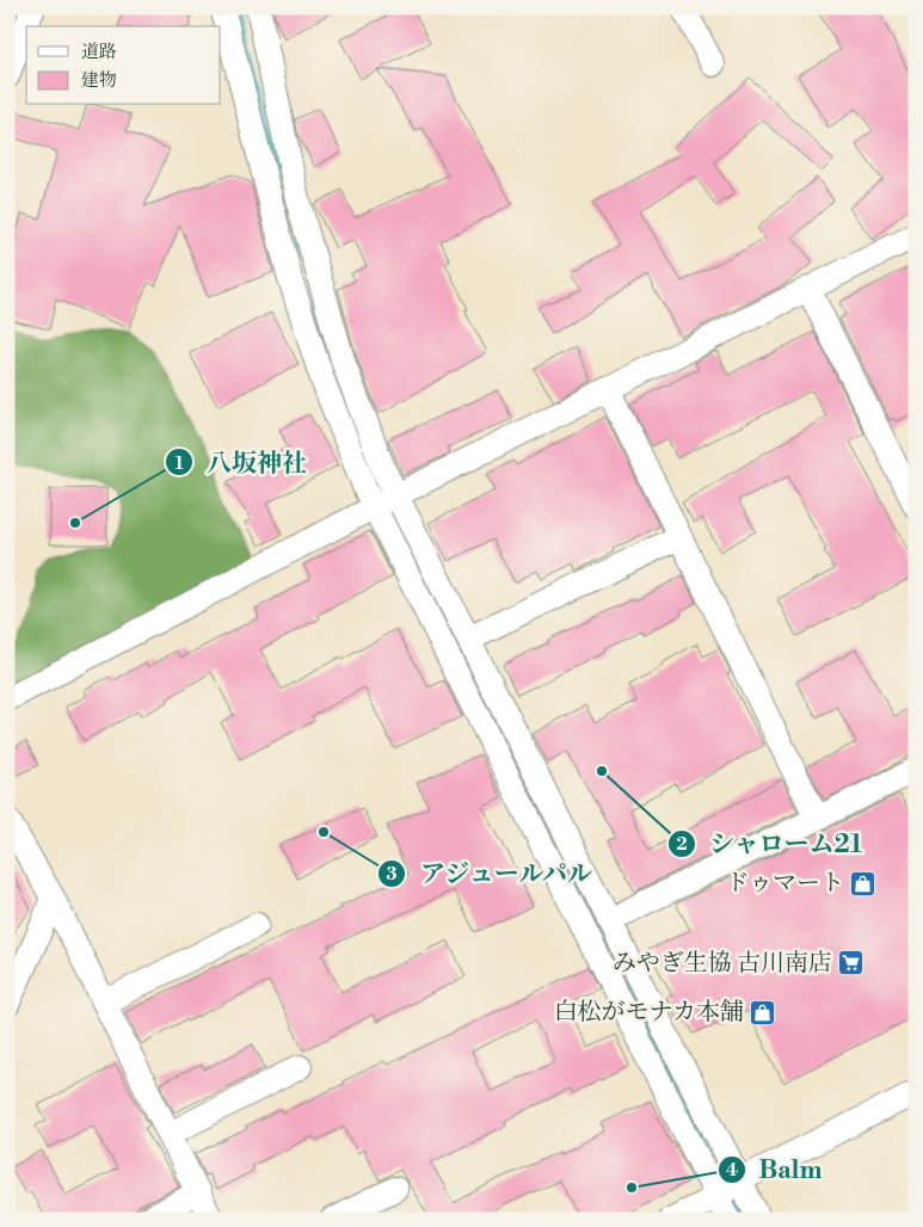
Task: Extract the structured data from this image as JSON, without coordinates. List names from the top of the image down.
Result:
{
  "places": {
    "other": [
      "八坂神社",
      "シャローム21",
      "アジュールパル",
      "Balm"
    ],
    "shop": ["ドゥマート", "白松がモナカ本舗"],
    "supermarket": ["みやぎ生協 古川南店"]
  },
  "legend": ["道路", "建物"]
}
